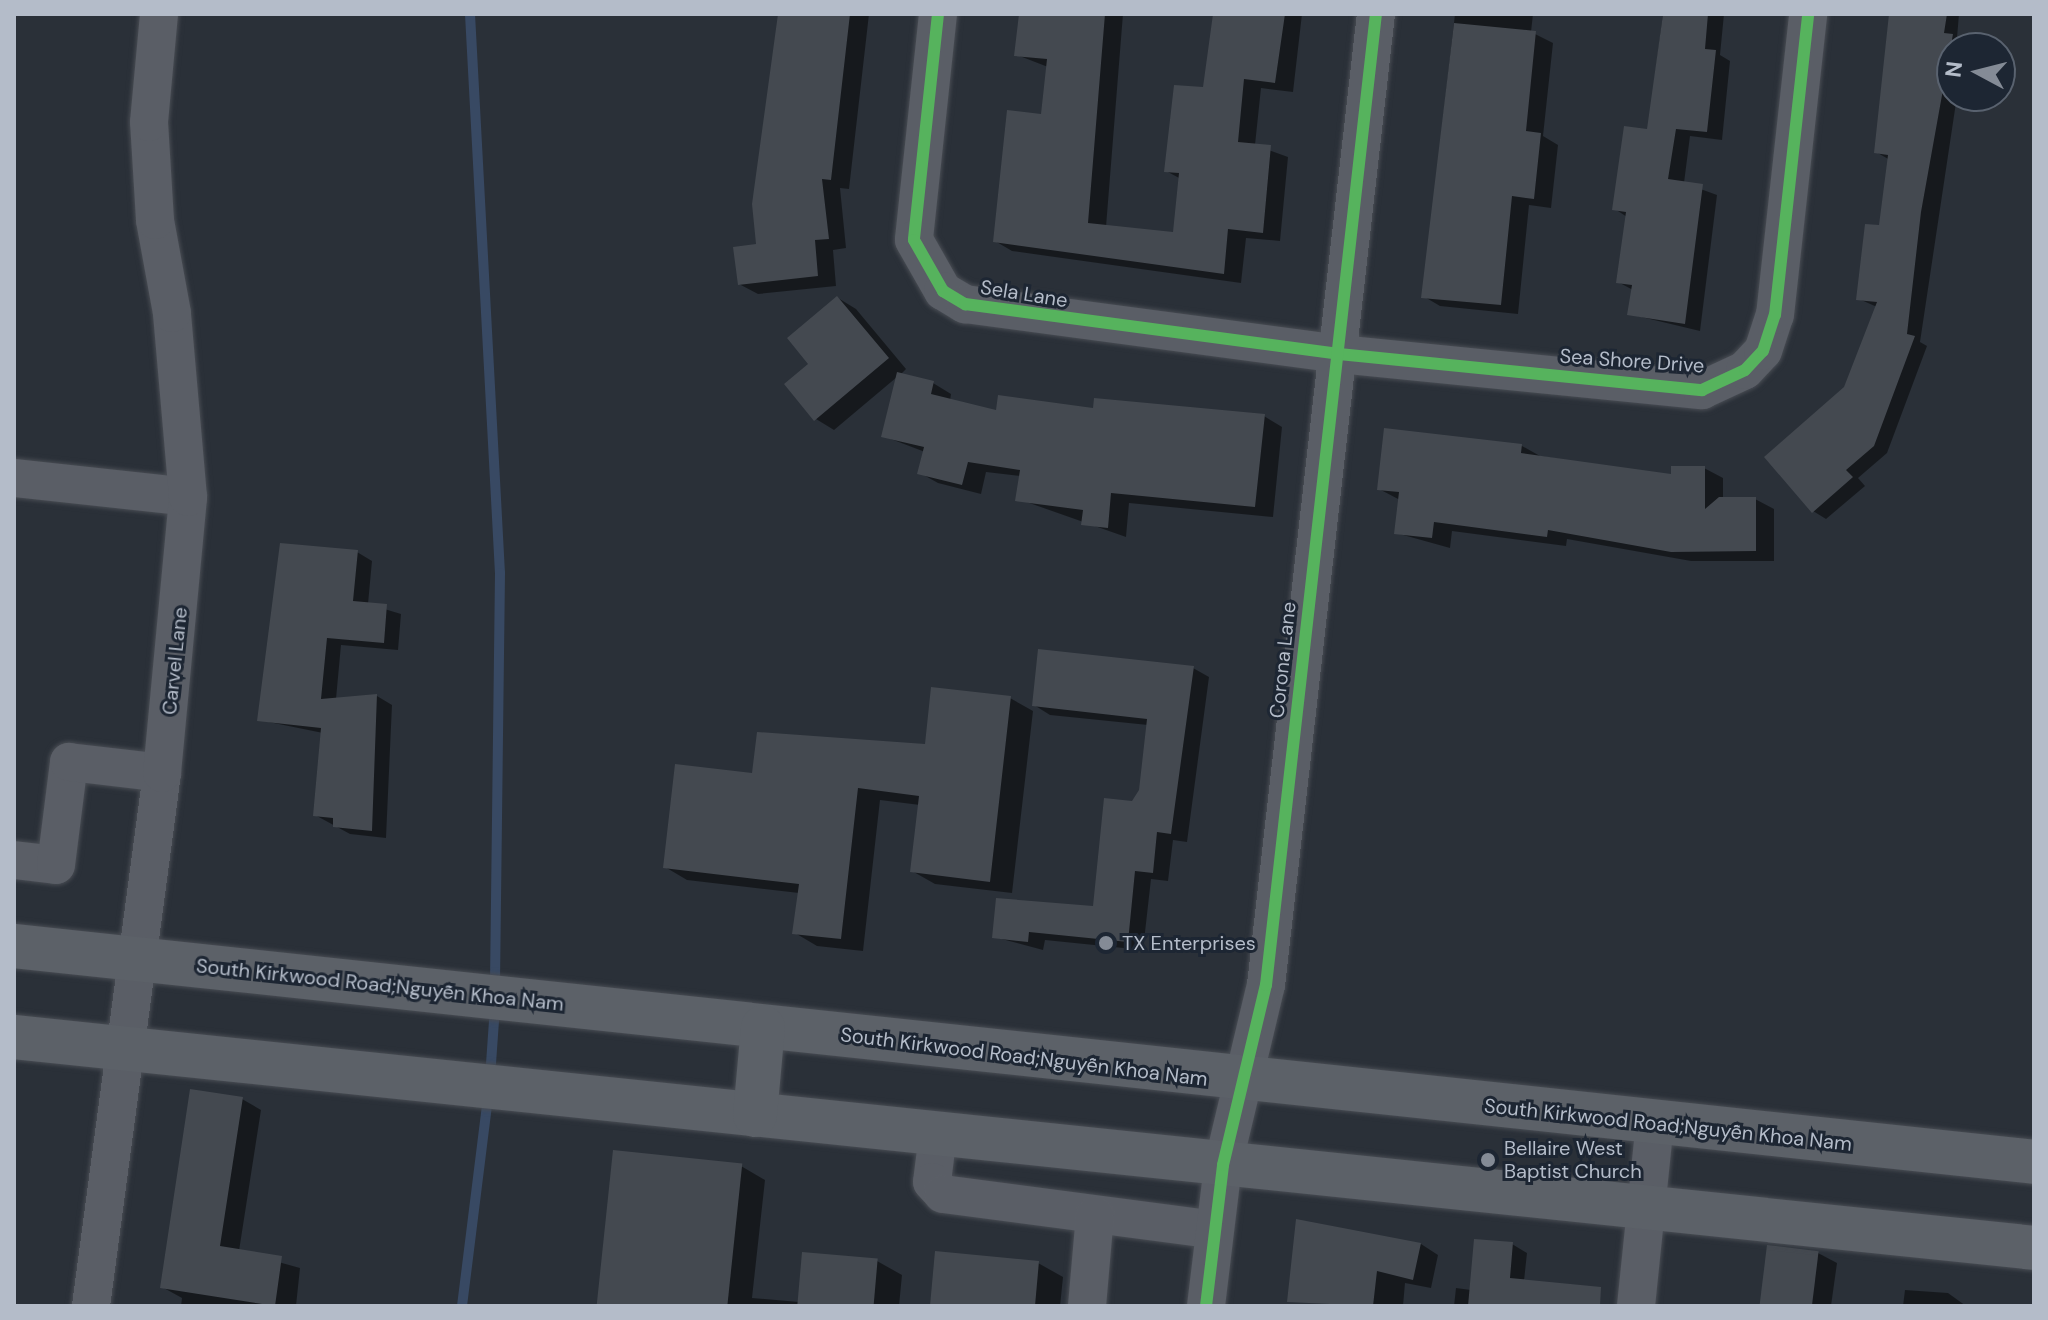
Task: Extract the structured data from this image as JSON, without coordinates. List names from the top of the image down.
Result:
{
  "streets": {
    "main road": ["South Kirkwood Road;Nguyễn Khoa Nam"],
    "street": [
      "Sela Lane",
      "Sea Shore Drive",
      "Corona Lane",
      "Carvel Lane"
    ]
  },
  "crossings": [
    ["Sela Lane", "Sea Shore Drive"],
    ["Sela Lane", "Corona Lane"],
    ["Sea Shore Drive", "Corona Lane"],
    ["Corona Lane", "South Kirkwood Road;Nguyễn Khoa Nam"],
    ["Carvel Lane", "South Kirkwood Road;Nguyễn Khoa Nam"]
  ],
  "places": ["TX Enterprises", "Bellaire West Baptist Church"],
  "north": "left"
}
